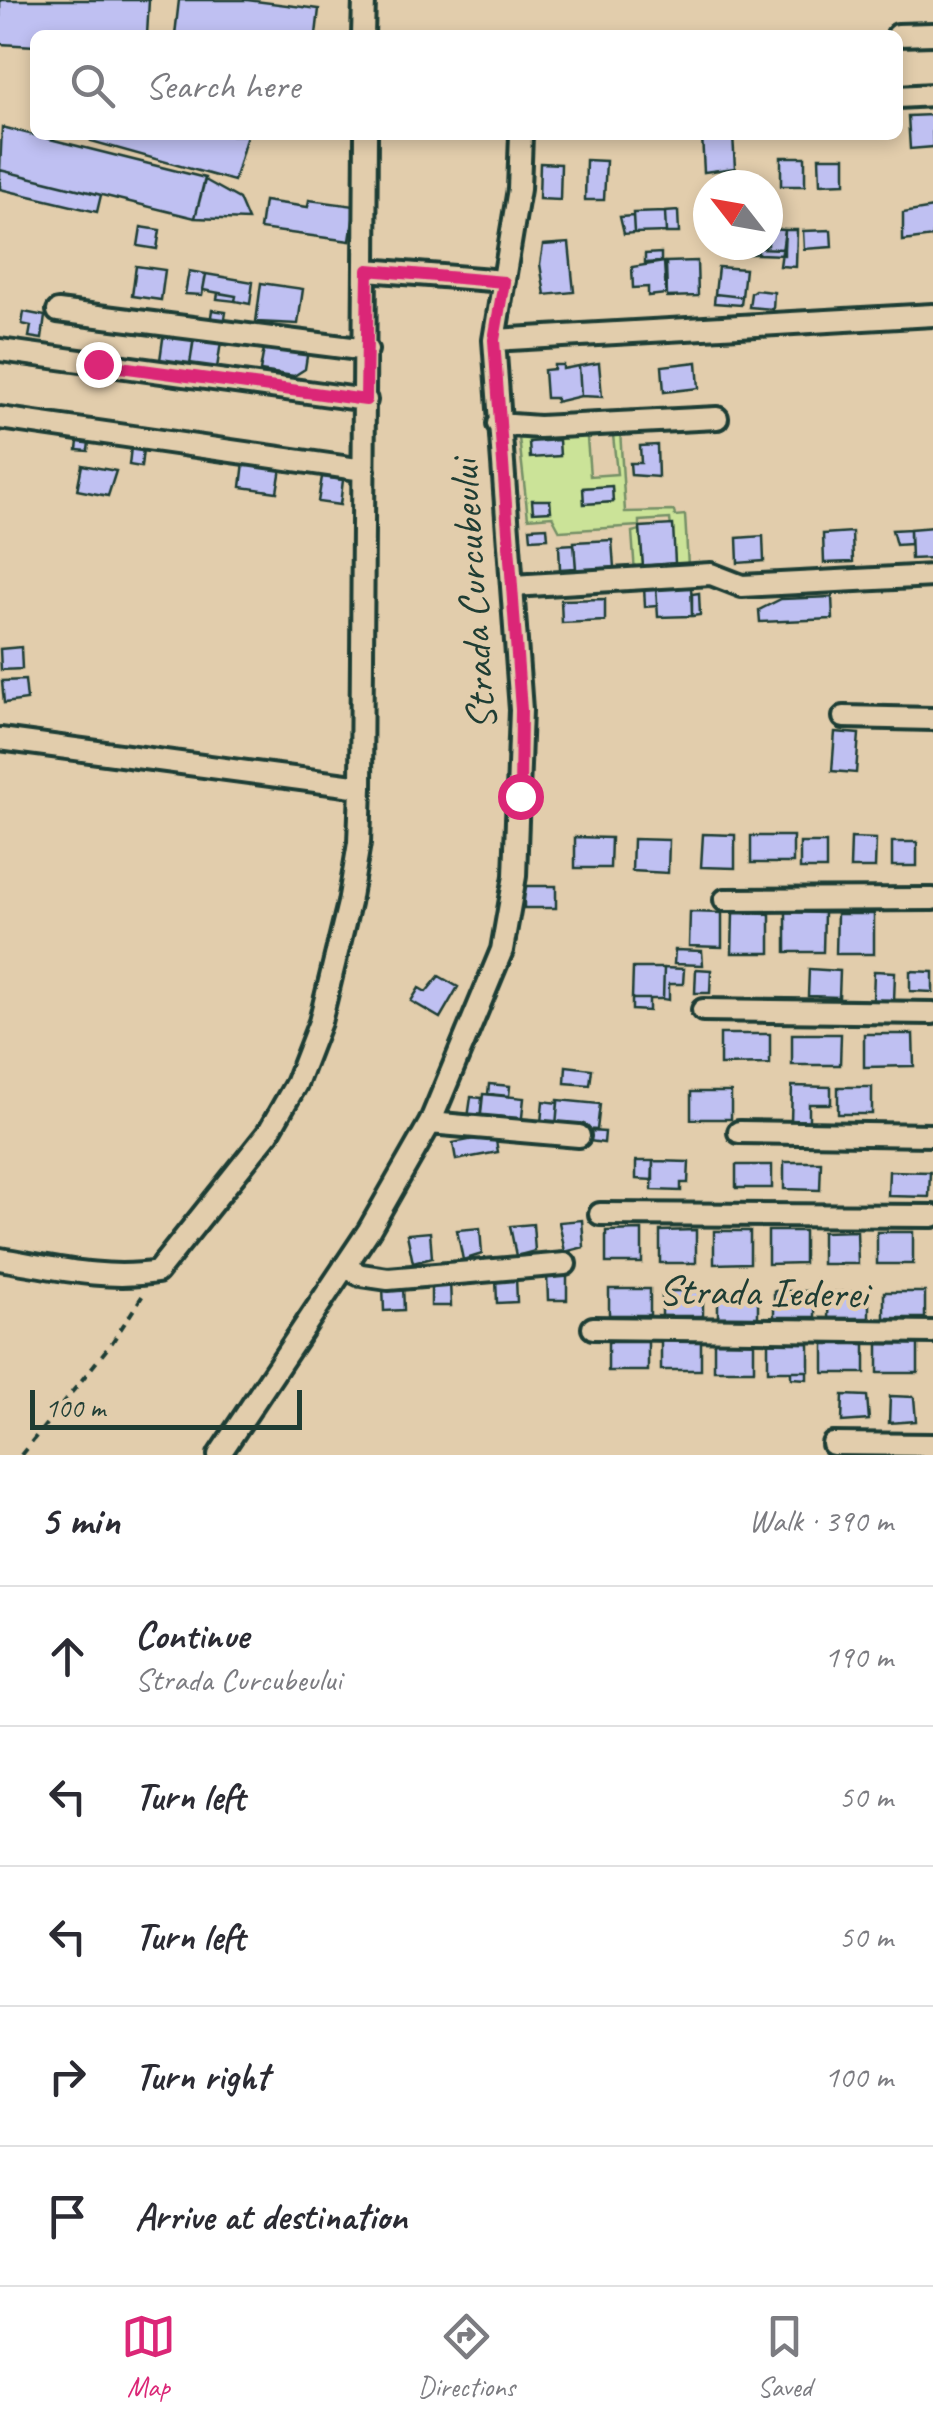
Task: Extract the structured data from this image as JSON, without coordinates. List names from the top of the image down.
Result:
{
  "streets": {
    "street": ["Strada Curcubeului", "Strada Iederei"]
  },
  "scale_bar": "100 m",
  "north": "top left",
  "page": {
    "search": "Search here",
    "scale": "100 m",
    "heading": ["5 min", "Walk · 390 m"],
    "list": [
      ["Continue", "Strada Curcubeului", "190 m"],
      ["Turn left", "50 m"],
      ["Turn left", "50 m"],
      ["Turn right", "100 m"],
      "Arrive at destination"
    ],
    "nav": ["Map", "Directions", "Saved"]
  }
}
